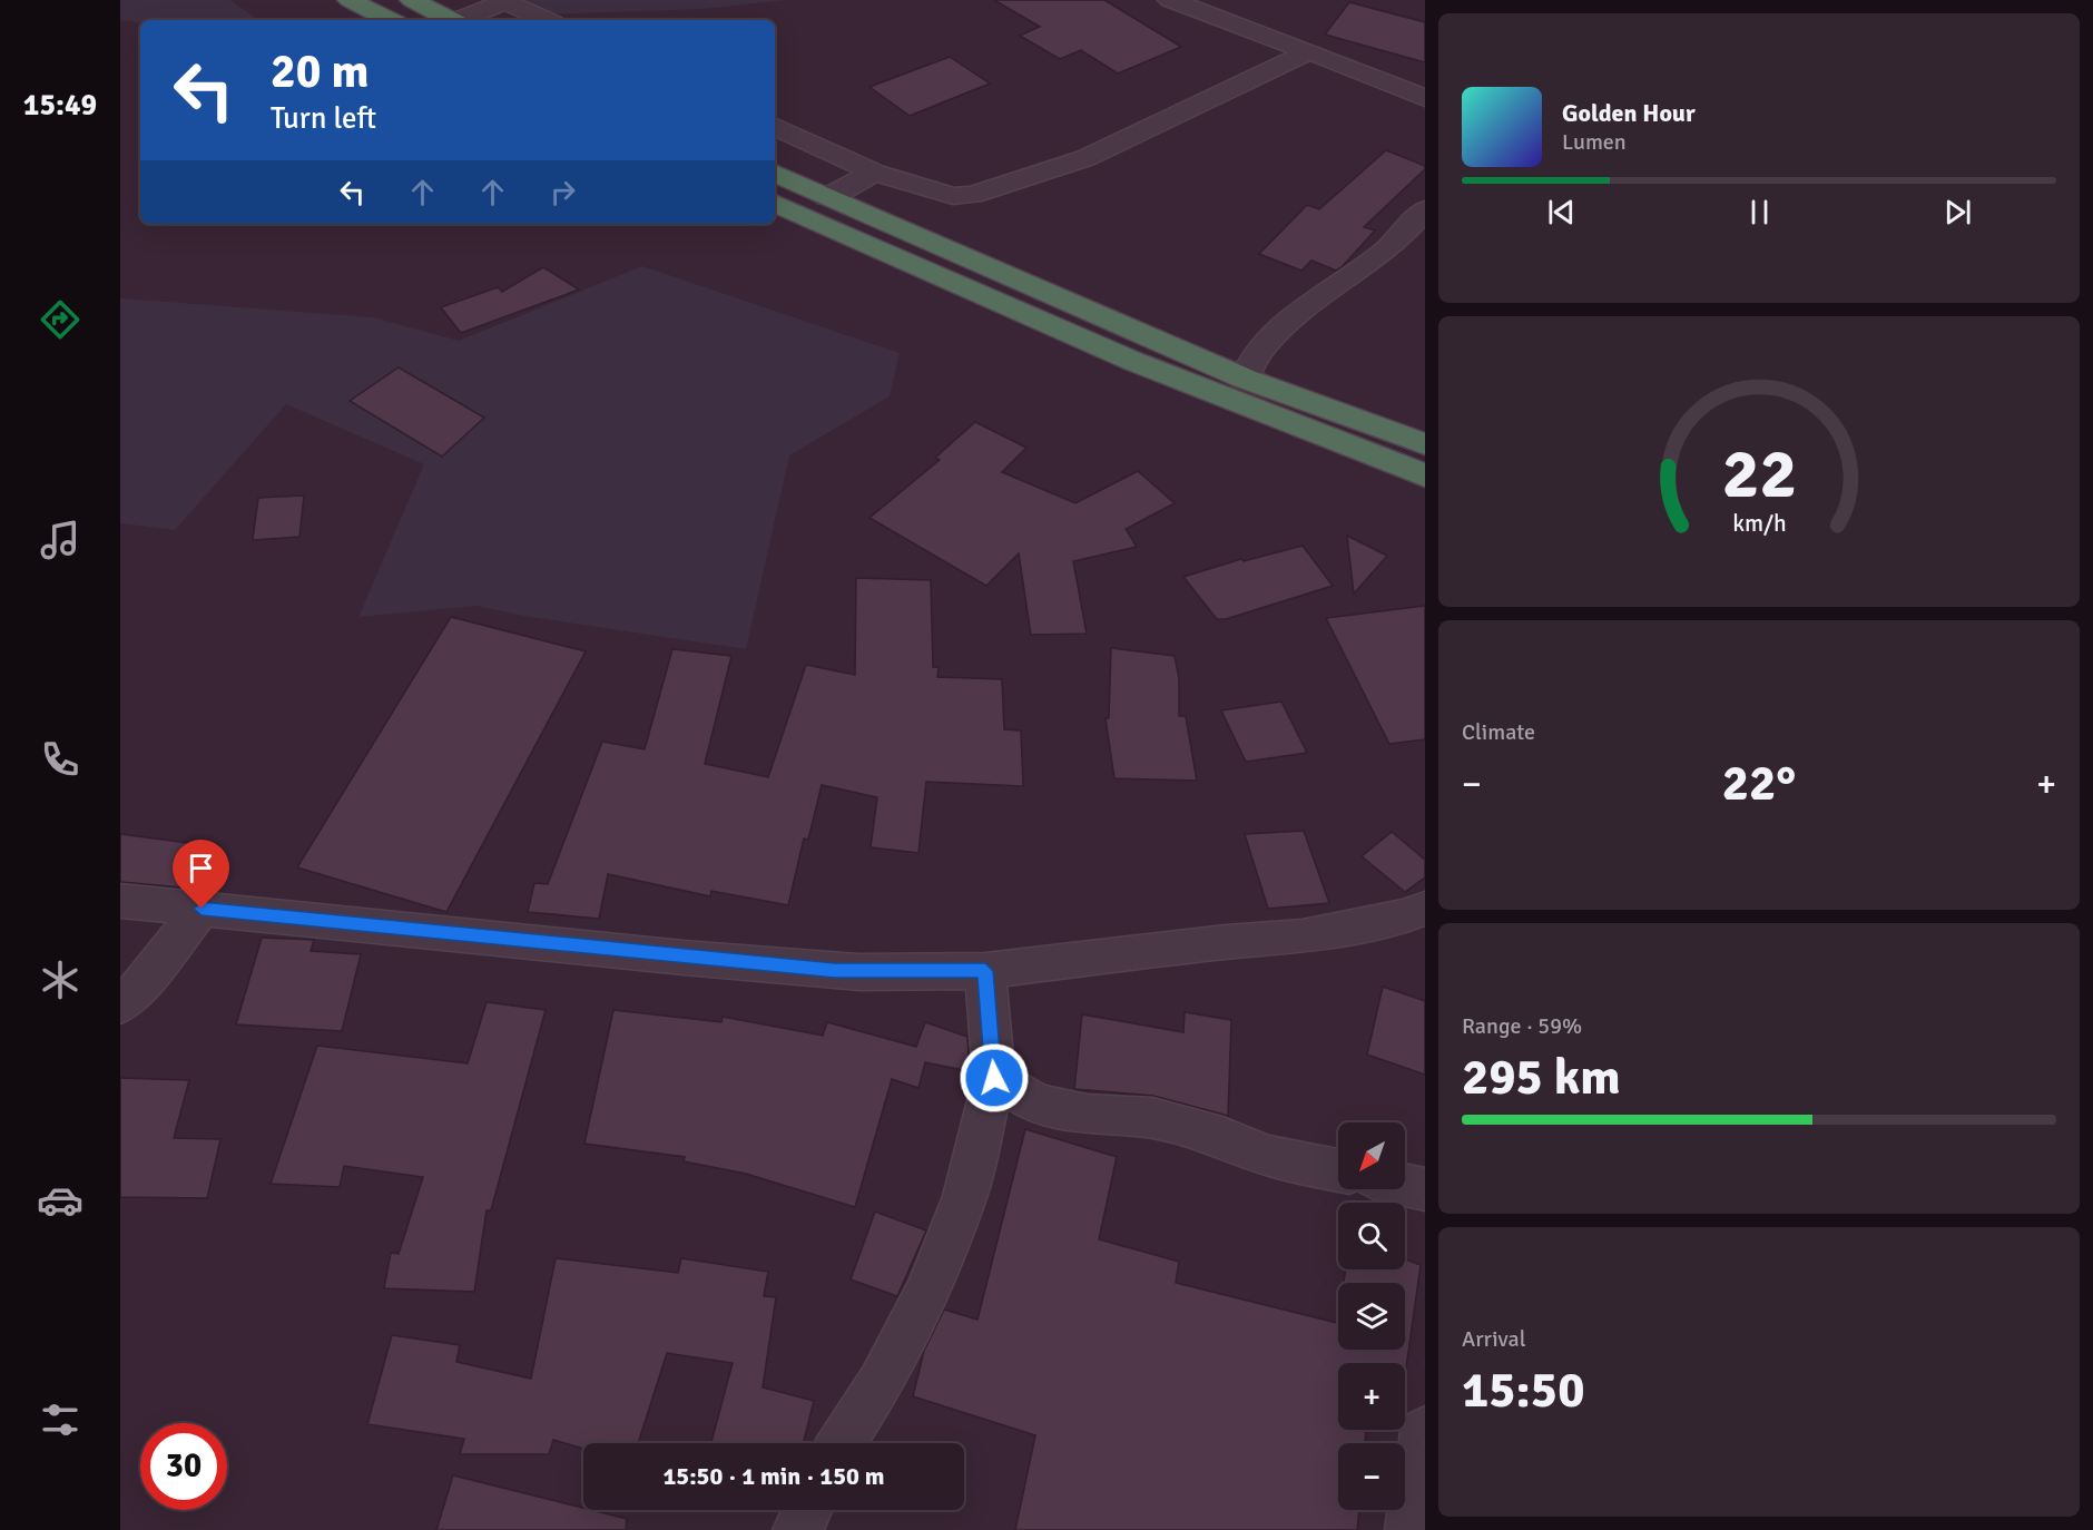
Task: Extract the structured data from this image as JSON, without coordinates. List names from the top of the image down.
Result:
{
  "north": "bottom left",
  "page": {
    "tabs": "15:49",
    "turn": ["20 m", "Turn left"],
    "song": ["Golden Hour", "Lumen"],
    "tile": [
      "Climate",
      ["Range · 59%", "295 km"],
      ["Arrival", "15:50"]
    ],
    "heat": ["−", "22°", "+"],
    "map_buttons": ["+", "−"],
    "limit": "30",
    "trip": "15:50 · 1 min · 150 m",
    "gauge": ["22", "km/h"]
  }
}
